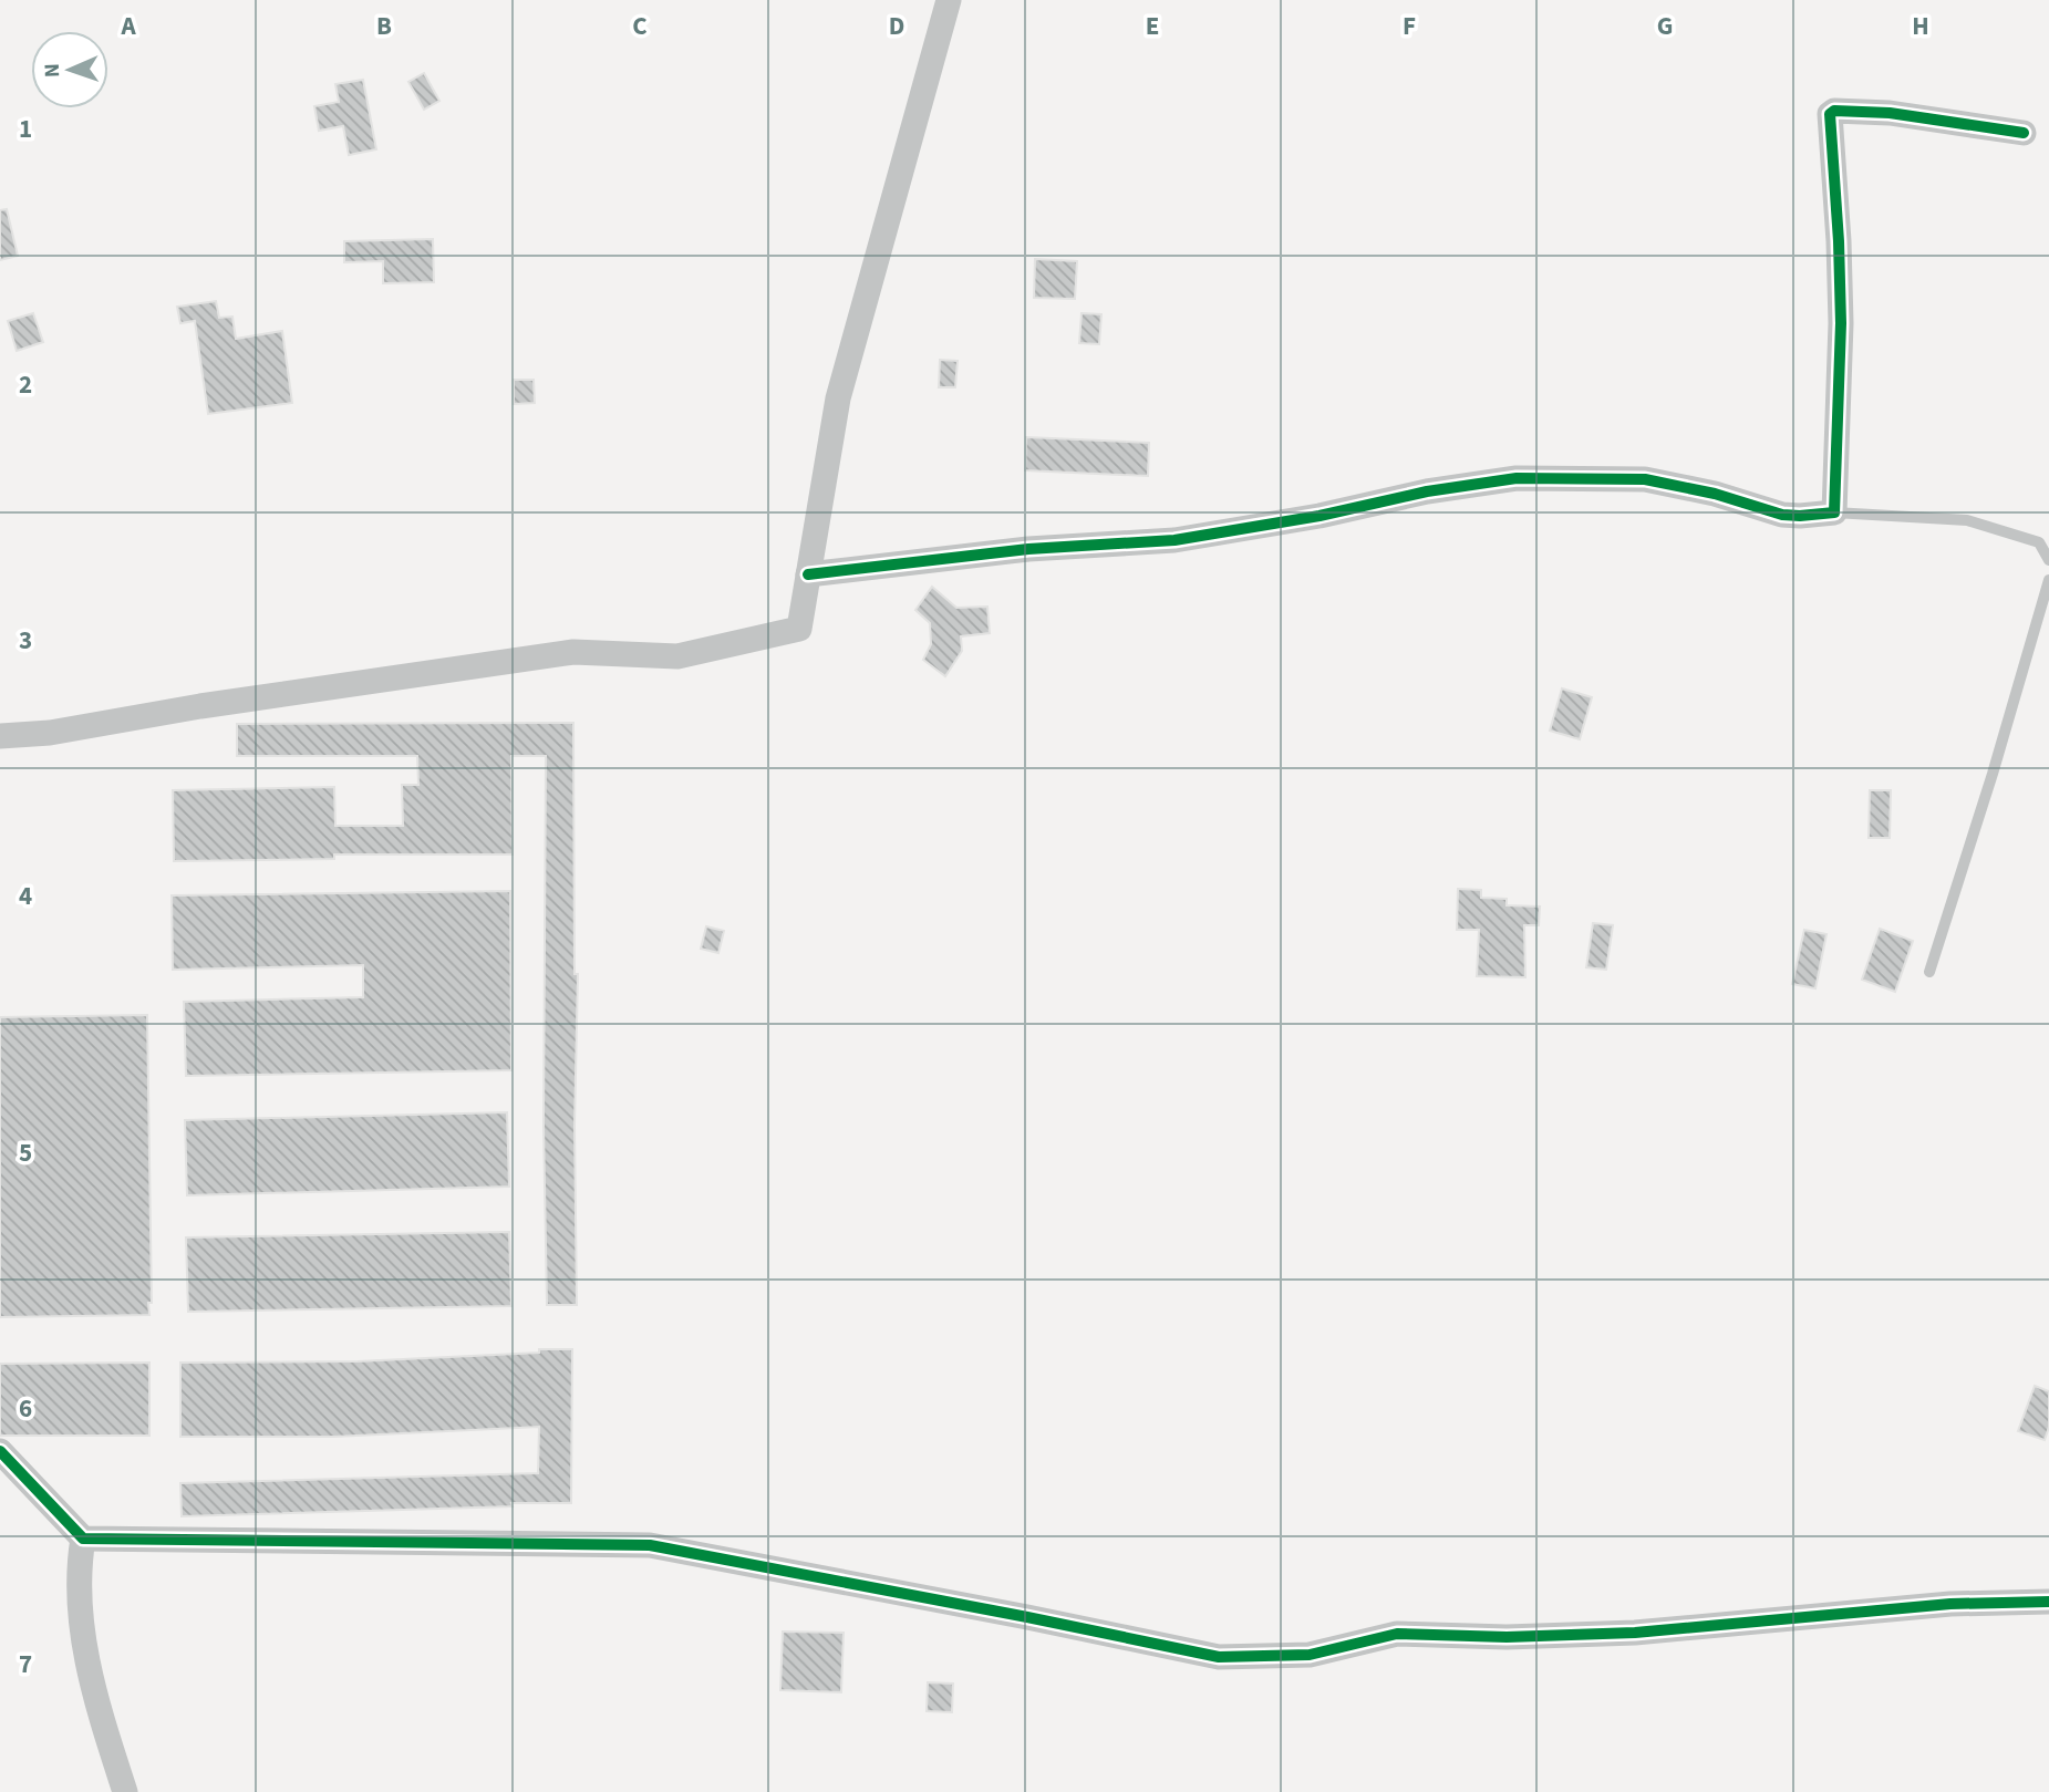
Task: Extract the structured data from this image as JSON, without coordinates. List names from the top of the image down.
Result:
{
  "north": "left",
  "grid": {
    "columns": [
      "A",
      "B",
      "C",
      "D",
      "E",
      "F",
      "G",
      "H"
    ],
    "rows": [
      "1",
      "2",
      "3",
      "4",
      "5",
      "6",
      "7"
    ]
  }
}
